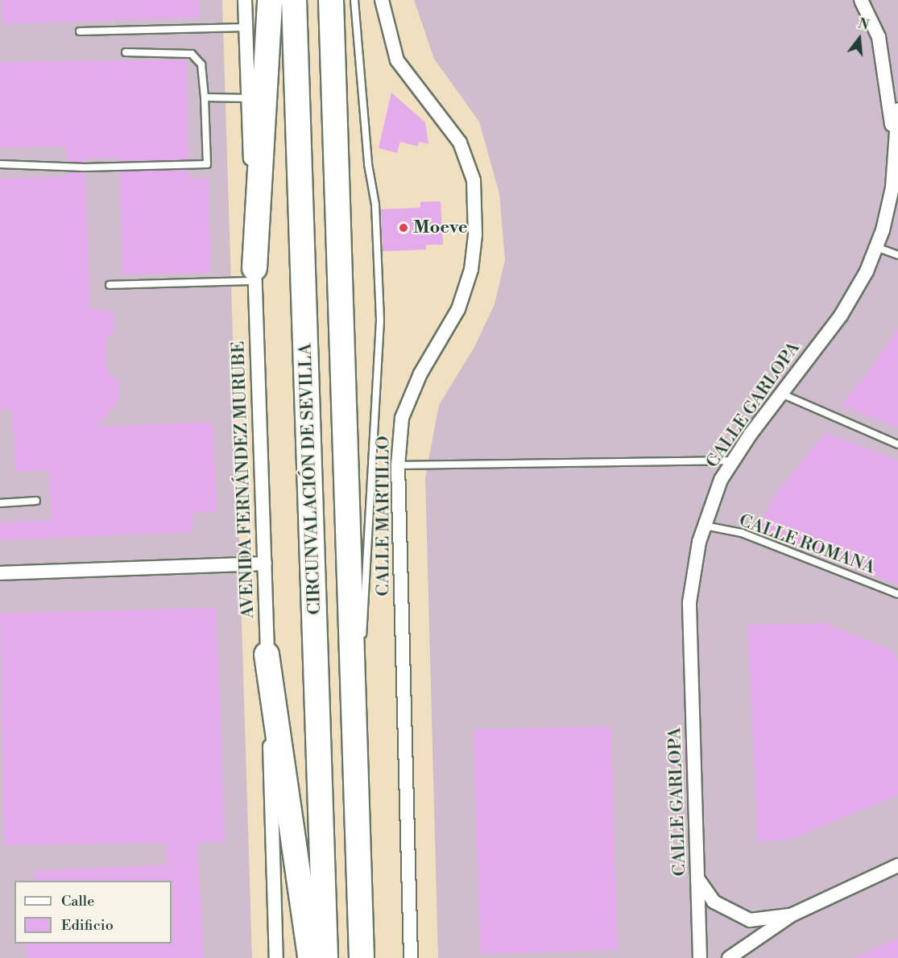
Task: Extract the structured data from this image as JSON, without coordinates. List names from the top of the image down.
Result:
{
  "streets": {
    "highway": ["CIRCUNVALACIÓN DE SEVILLA"],
    "street": ["CALLE GARLOPA", "AVENIDA FERNÁNDEZ MURUBE", "CALLE MARTILLO"],
    "lane": ["CALLE ROMANA"]
  },
  "crossings": [
    ["CALLE GARLOPA", "CALLE ROMANA"]
  ],
  "places": ["Moeve"],
  "legend": ["Calle", "Edificio"],
  "north": "top"
}
